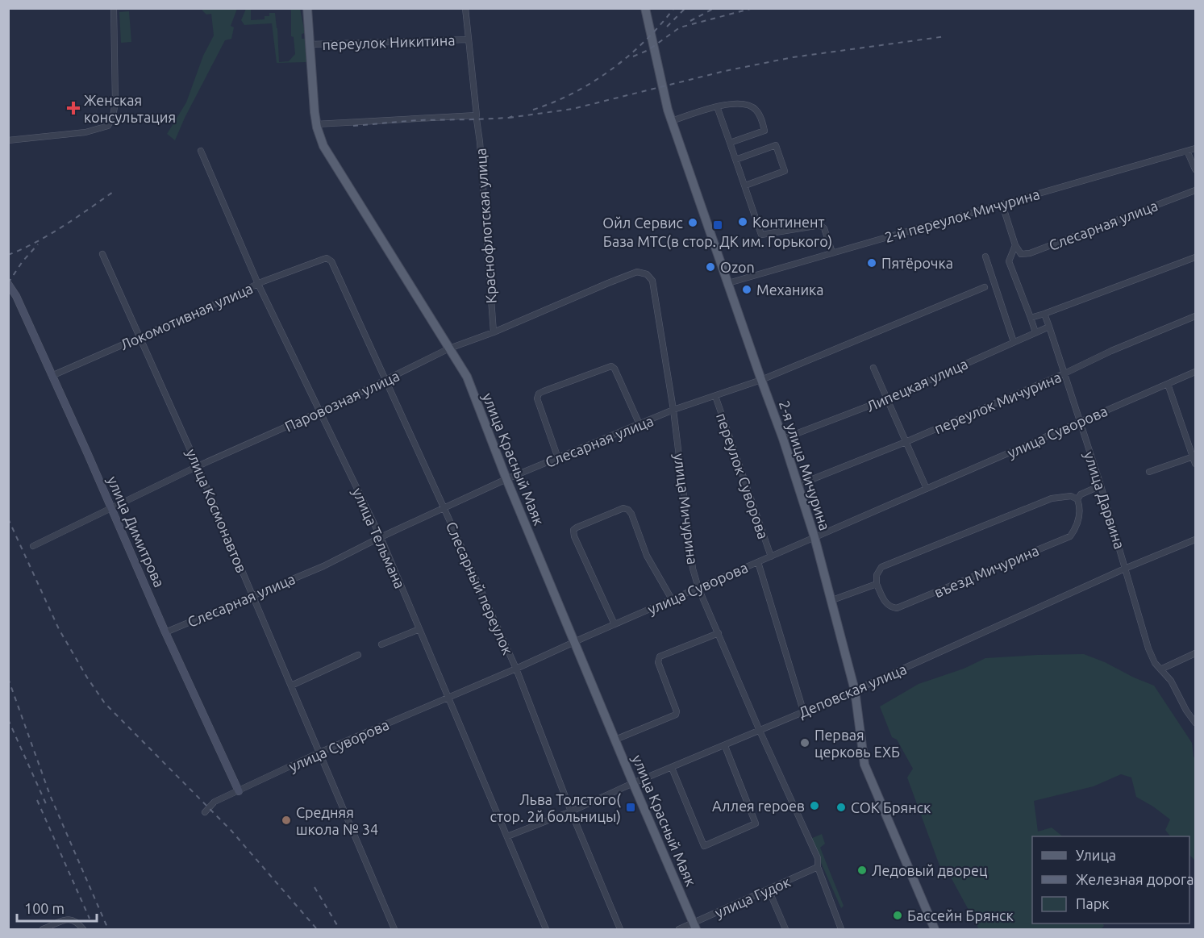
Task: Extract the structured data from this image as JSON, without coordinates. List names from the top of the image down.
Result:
{
  "streets": {
    "main road": ["улица Красный Маяк", "2-я улица Мичурина"],
    "street": [
      "переулок Никитина",
      "2-й переулок Мичурина",
      "Слесарная улица",
      "Краснофлотская улица",
      "Локомотивная улица",
      "Липецкая улица",
      "Паровозная улица",
      "переулок Мичурина",
      "улица Суворова",
      "переулок Суворова",
      "улица Дарвина",
      "улица Мичурина",
      "улица Космонавтов",
      "улица Димитрова",
      "улица Тельмана",
      "въезд Мичурина",
      "Слесарный переулок",
      "Деповская улица",
      "улица Гудок"
    ]
  },
  "crossings": [
    ["переулок Никитина", "Краснофлотская улица"],
    ["переулок Никитина", "улица Красный Маяк"],
    ["2-й переулок Мичурина", "2-я улица Мичурина"],
    ["Слесарная улица", "улица Красный Маяк"],
    ["Слесарная улица", "2-я улица Мичурина"],
    ["Слесарная улица", "переулок Суворова"],
    ["Слесарная улица", "улица Мичурина"],
    ["Слесарная улица", "улица Космонавтов"],
    ["Слесарная улица", "улица Димитрова"],
    ["Слесарная улица", "улица Тельмана"],
    ["Слесарная улица", "Слесарный переулок"],
    ["Краснофлотская улица", "Паровозная улица"],
    ["Локомотивная улица", "улица Космонавтов"],
    ["Локомотивная улица", "улица Димитрова"],
    ["Локомотивная улица", "улица Тельмана"],
    ["Локомотивная улица", "Слесарный переулок"],
    ["Липецкая улица", "2-я улица Мичурина"],
    ["Липецкая улица", "улица Дарвина"],
    ["Паровозная улица", "улица Красный Маяк"],
    ["Паровозная улица", "улица Мичурина"],
    ["Паровозная улица", "улица Космонавтов"],
    ["Паровозная улица", "улица Димитрова"],
    ["Паровозная улица", "улица Тельмана"],
    ["Паровозная улица", "Слесарный переулок"],
    ["переулок Мичурина", "2-я улица Мичурина"],
    ["переулок Мичурина", "улица Дарвина"],
    ["улица Суворова", "улица Красный Маяк"],
    ["улица Суворова", "2-я улица Мичурина"],
    ["улица Суворова", "переулок Суворова"],
    ["улица Суворова", "улица Дарвина"],
    ["улица Суворова", "улица Мичурина"],
    ["улица Суворова", "улица Космонавтов"],
    ["улица Суворова", "улица Димитрова"],
    ["улица Суворова", "улица Тельмана"],
    ["улица Суворова", "Слесарный переулок"],
    ["улица Красный Маяк", "Деповская улица"],
    ["улица Красный Маяк", "улица Гудок"],
    ["2-я улица Мичурина", "Деповская улица"],
    ["переулок Суворова", "Деповская улица"],
    ["улица Дарвина", "Деповская улица"],
    ["улица Мичурина", "Деповская улица"],
    ["улица Мичурина", "улица Гудок"],
    ["улица Тельмана", "Деповская улица"],
    ["Слесарный переулок", "Деповская улица"]
  ],
  "places": {
    "health": ["Женская консультация"],
    "other": [
      "Континент",
      "Ойл Сервис",
      "Пятёрочка",
      "Ozon",
      "Механика",
      "Первая церковь ЕХБ",
      "Аллея героев",
      "СОК Брянск",
      "Средняя школа № 34",
      "Ледовый дворец",
      "Бассейн Брянск"
    ],
    "transit": ["База МТС(в стор. ДК им. Горького)", "Льва Толстого( стор. 2й больницы)"]
  },
  "legend": ["Улица", "Железная дорога", "Парк"],
  "scale_bar": "100 m"
}
